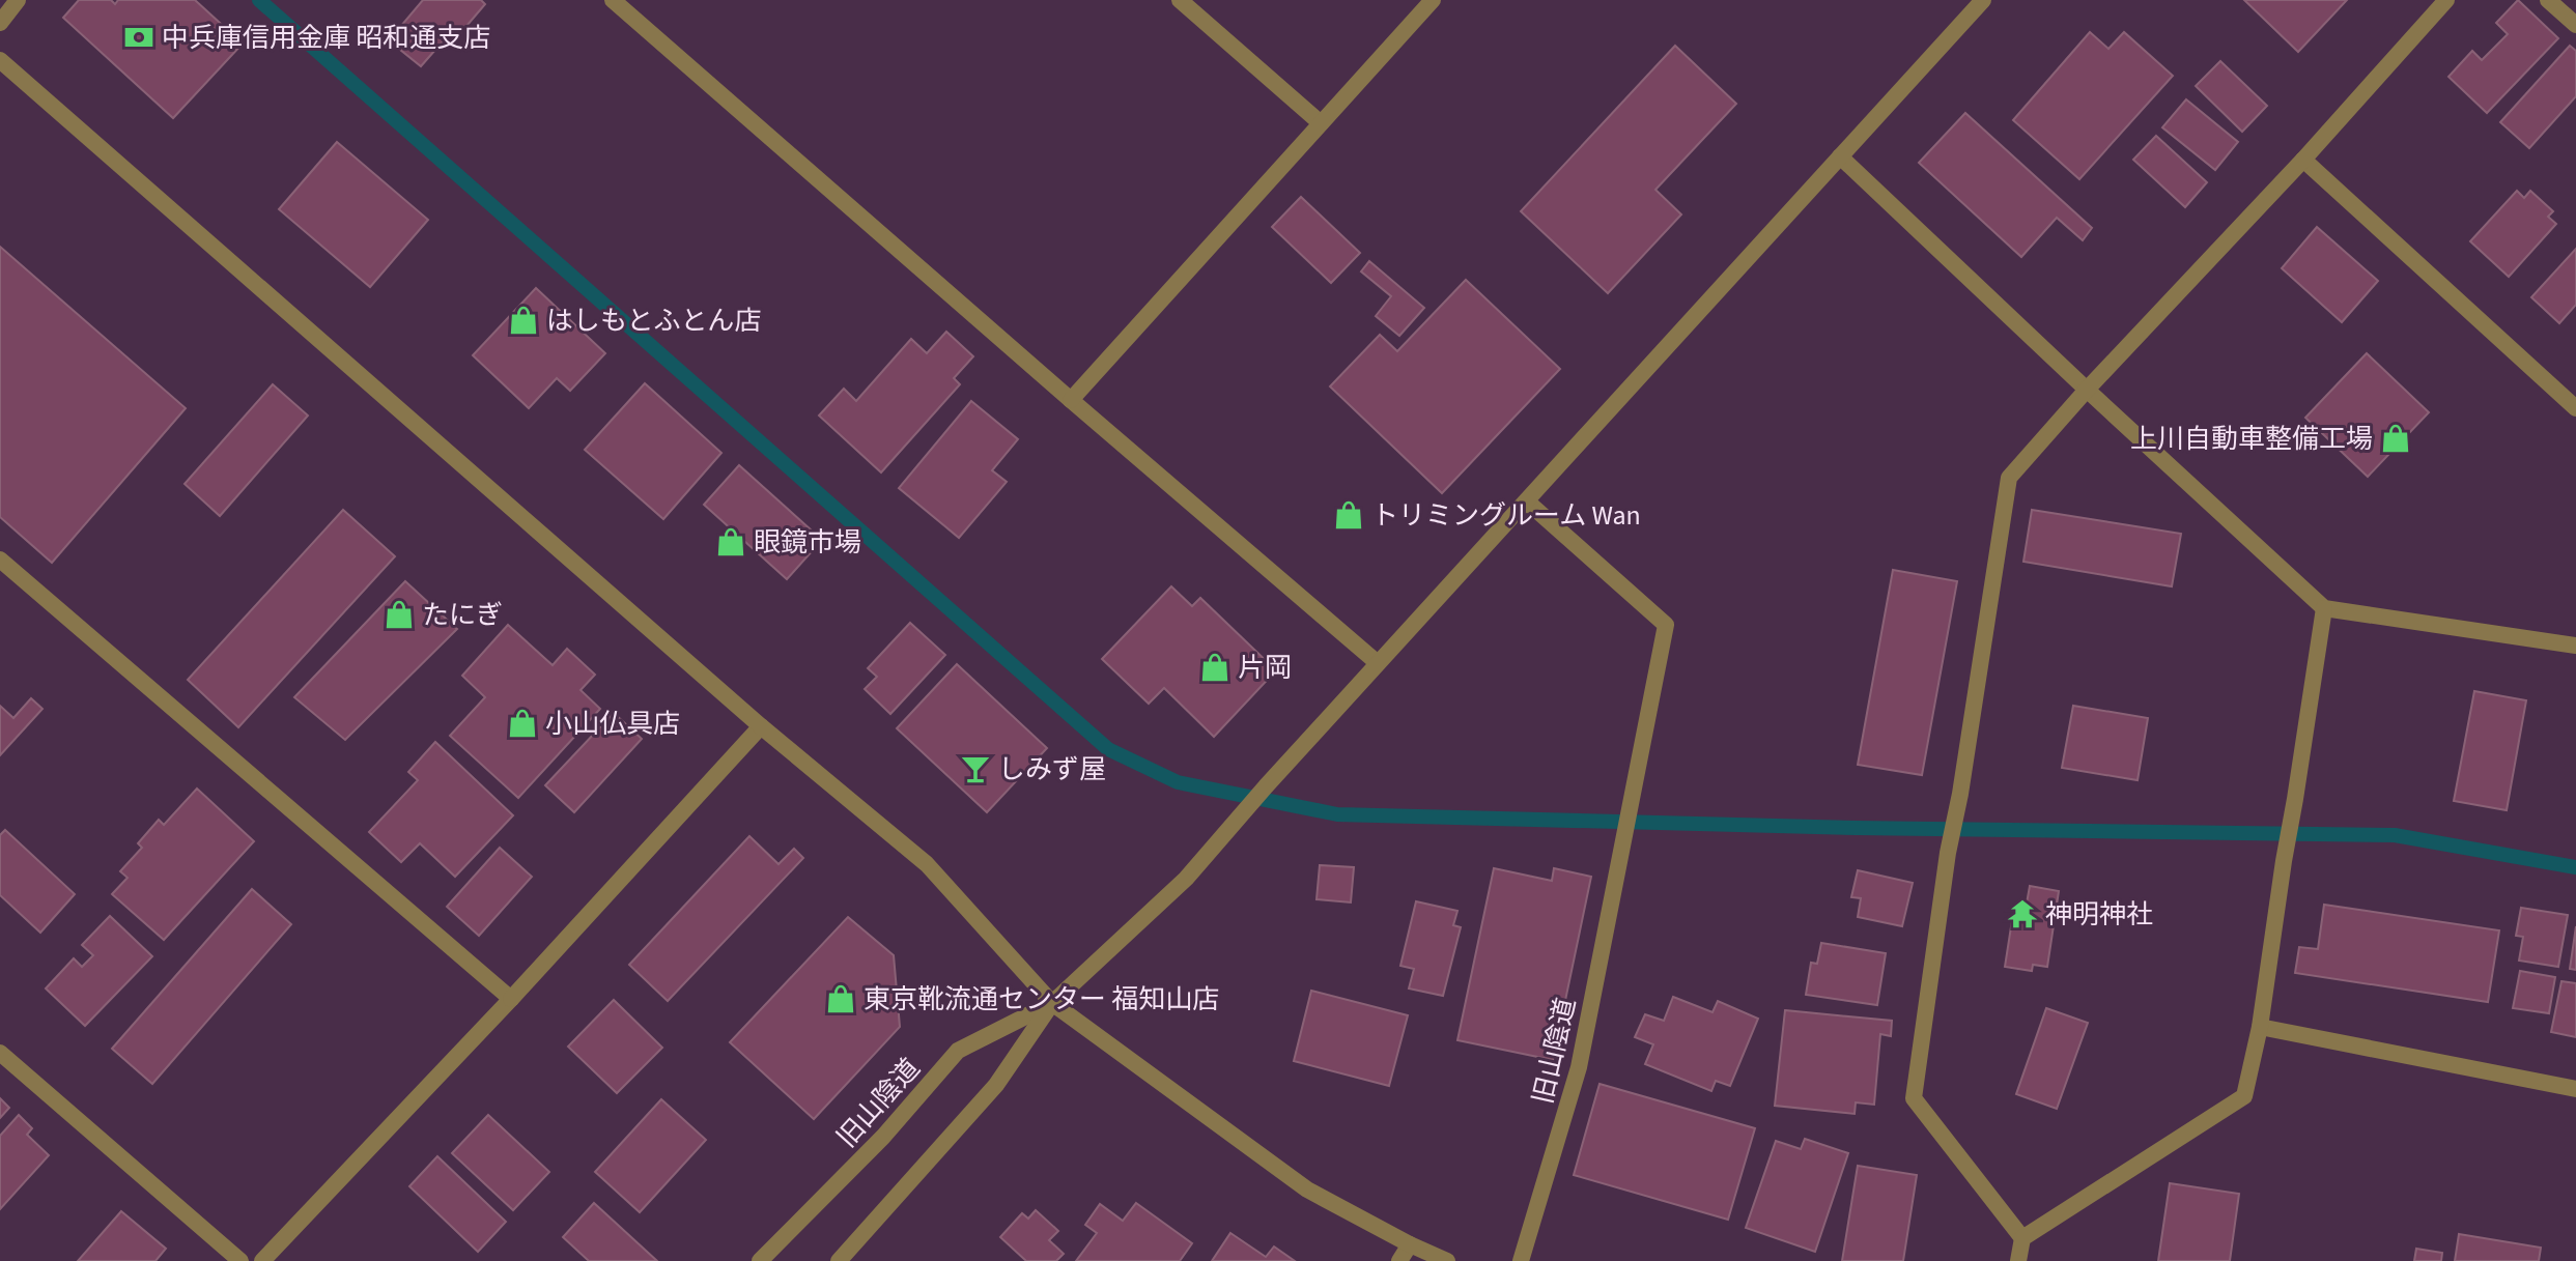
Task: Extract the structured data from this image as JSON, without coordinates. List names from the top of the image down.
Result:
{
  "streets": {
    "street": ["旧山陰道"]
  },
  "places": {
    "bank": ["中兵庫信用金庫 昭和通支店"],
    "shop": [
      "はしもとふとん店",
      "上川自動車整備工場",
      "トリミングルーム Wan",
      "眼鏡市場",
      "たにぎ",
      "片岡",
      "小山仏具店",
      "東京靴流通センター 福知山店"
    ],
    "bar": ["しみず屋"],
    "temple": ["神明神社"]
  }
}
